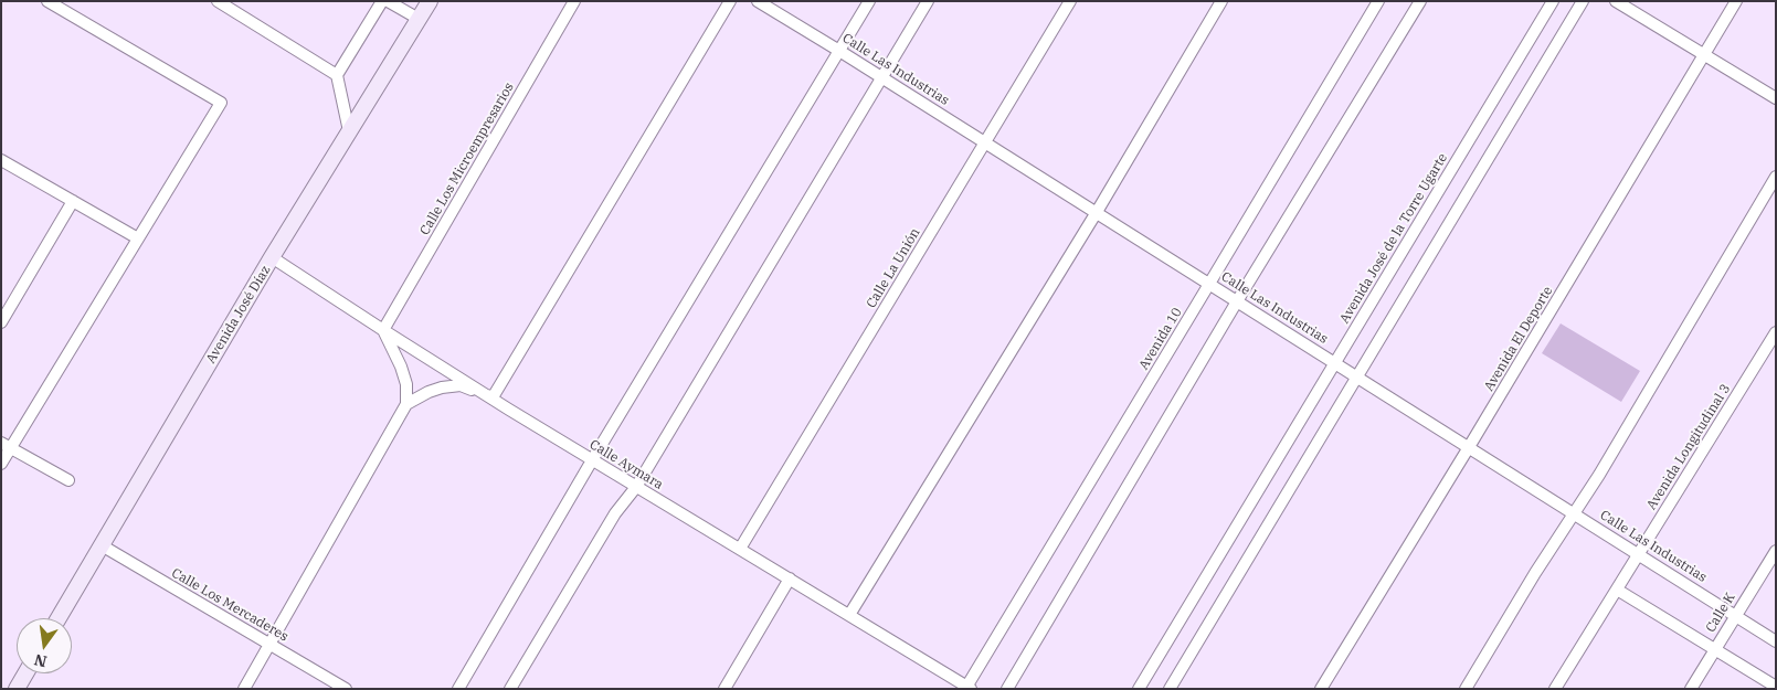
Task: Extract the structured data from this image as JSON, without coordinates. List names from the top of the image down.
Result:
{
  "streets": {
    "street": [
      "Calle Las Industrias",
      "Calle Los Microempresarios",
      "Avenida José de la Torre Ugarte",
      "Calle La Unión",
      "Avenida José Díaz",
      "Avenida 10",
      "Avenida El Deporte",
      "Avenida Longitudinal 3",
      "Calle Aymara",
      "Calle Los Mercaderes",
      "Calle K"
    ]
  },
  "crossings": [
    ["Calle Las Industrias", "Avenida José de la Torre Ugarte"],
    ["Calle Las Industrias", "Calle La Unión"],
    ["Calle Las Industrias", "Avenida 10"],
    ["Calle Las Industrias", "Avenida El Deporte"],
    ["Calle Las Industrias", "Avenida Longitudinal 3"],
    ["Calle Las Industrias", "Calle K"],
    ["Calle Los Microempresarios", "Calle Aymara"],
    ["Calle La Unión", "Calle Aymara"],
    ["Avenida José Díaz", "Calle Aymara"],
    ["Avenida José Díaz", "Calle Los Mercaderes"],
    ["Avenida 10", "Calle Aymara"]
  ],
  "north": "bottom"
}
